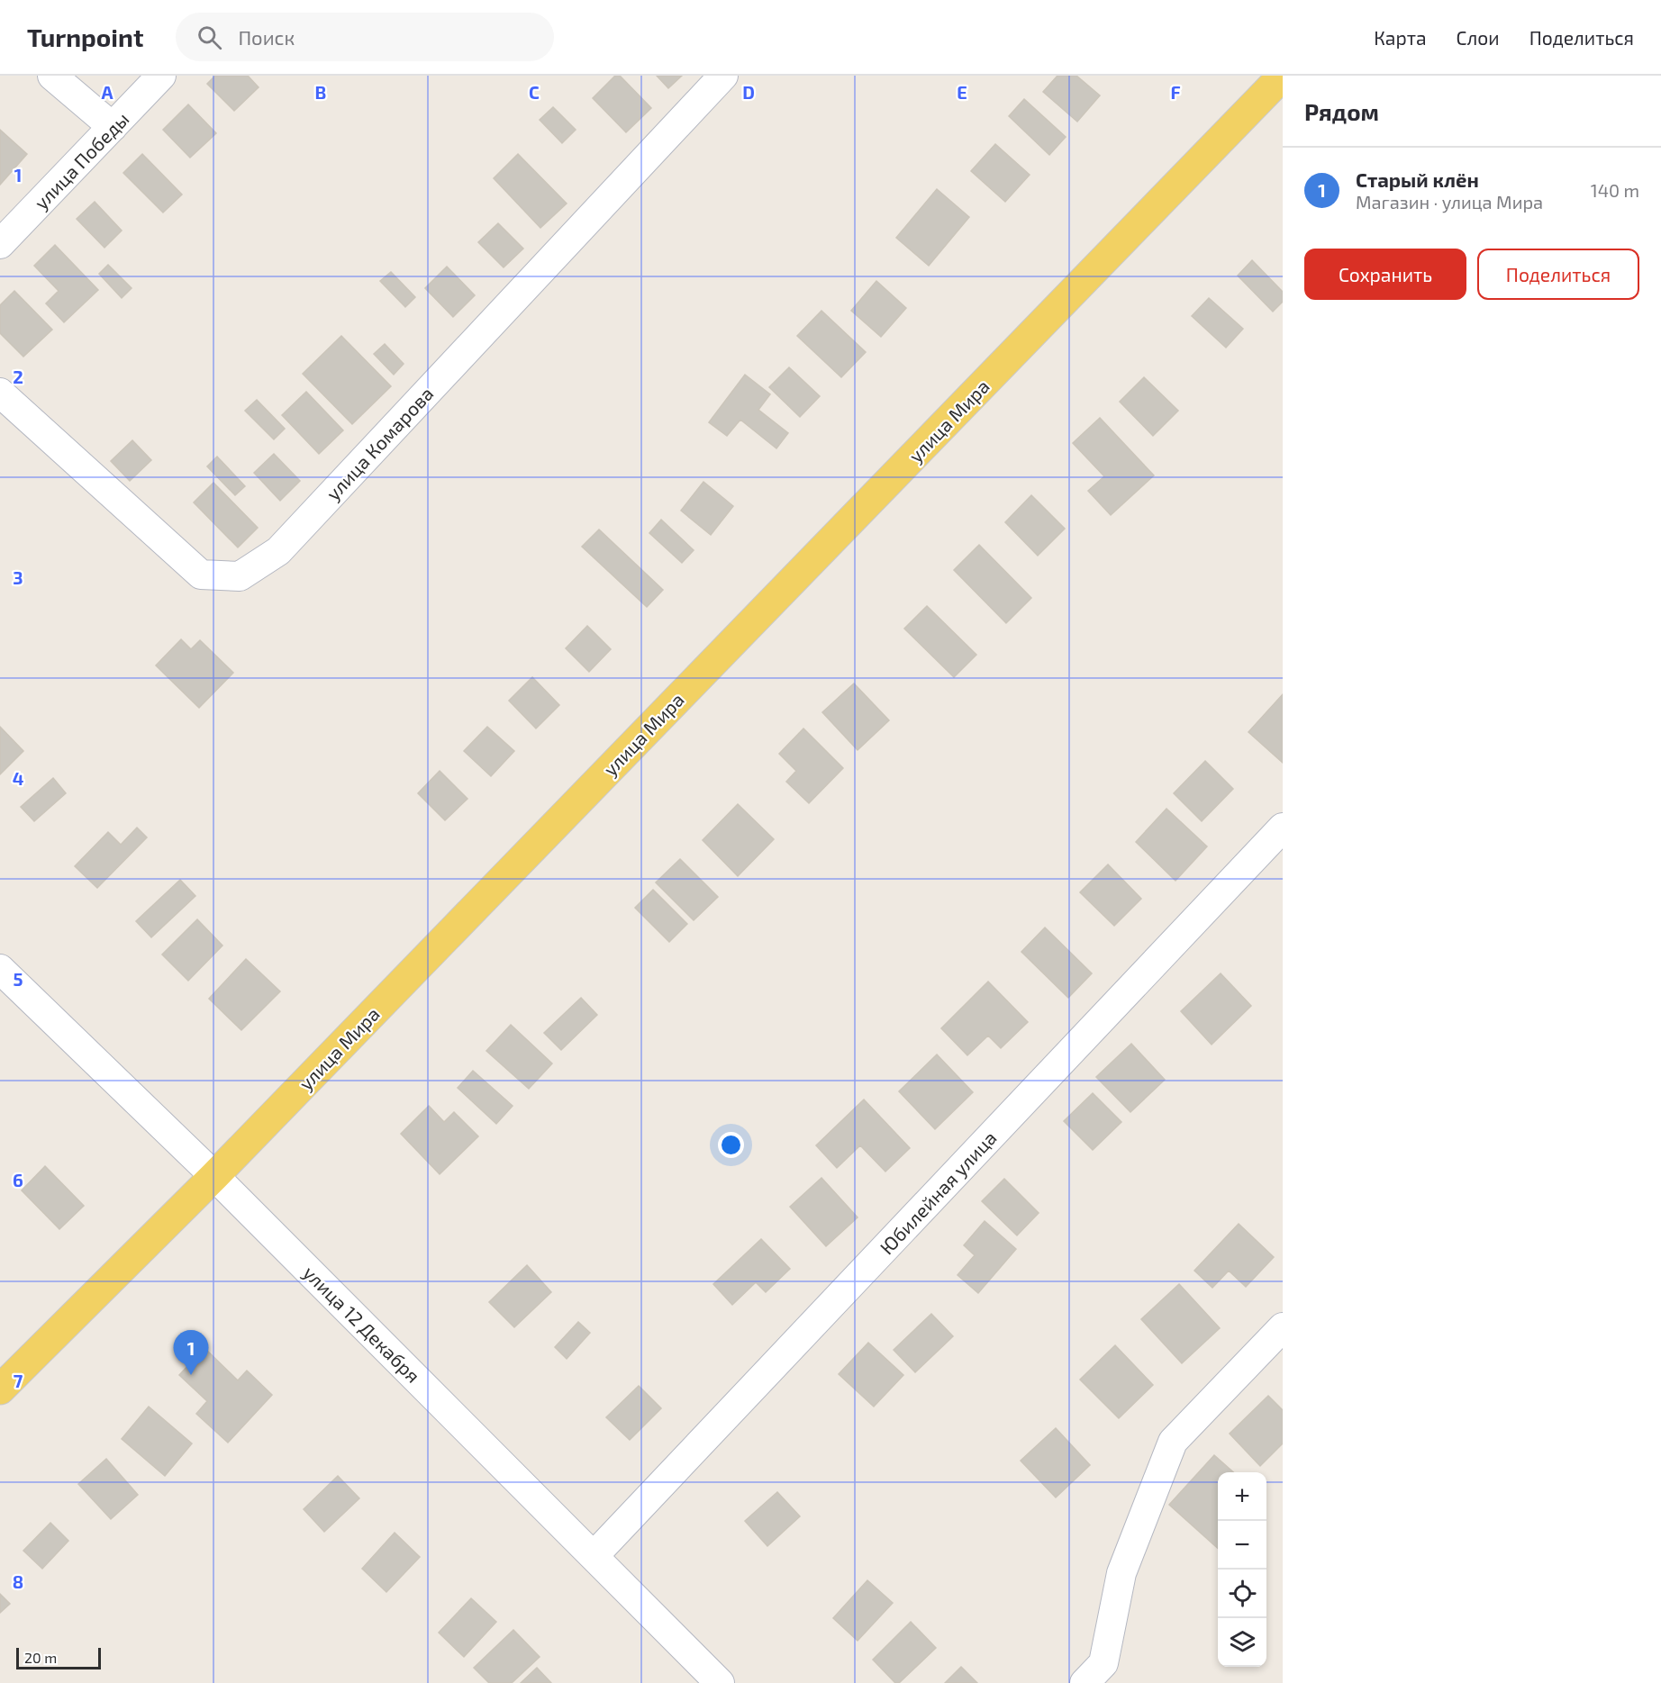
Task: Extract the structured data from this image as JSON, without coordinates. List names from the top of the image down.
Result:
{
  "streets": {
    "main road": ["улица Мира"],
    "street": [
      "улица Победы",
      "улица Комарова",
      "Юбилейная улица",
      "улица 12 Декабря"
    ]
  },
  "crossings": [
    ["улица Мира", "улица 12 Декабря"],
    ["Юбилейная улица", "улица 12 Декабря"]
  ],
  "scale_bar": "20 m",
  "page": {
    "header": "Turnpoint",
    "search": "Поиск",
    "nav": ["Карта", "Слои", "Поделиться"],
    "heading": "Рядом",
    "list": [
      {
        "mark": "1",
        "name": "Старый клён",
        "note": "Магазин · улица Мира",
        "value": "140 m"
      }
    ],
    "buttons": ["Сохранить", "Поделиться"],
    "pins": "1",
    "map_buttons": ["+", "−"],
    "scale": "20 m"
  },
  "grid": {
    "columns": [
      "A",
      "B",
      "C",
      "D",
      "E",
      "F"
    ],
    "rows": [
      "1",
      "2",
      "3",
      "4",
      "5",
      "6",
      "7",
      "8"
    ]
  }
}
